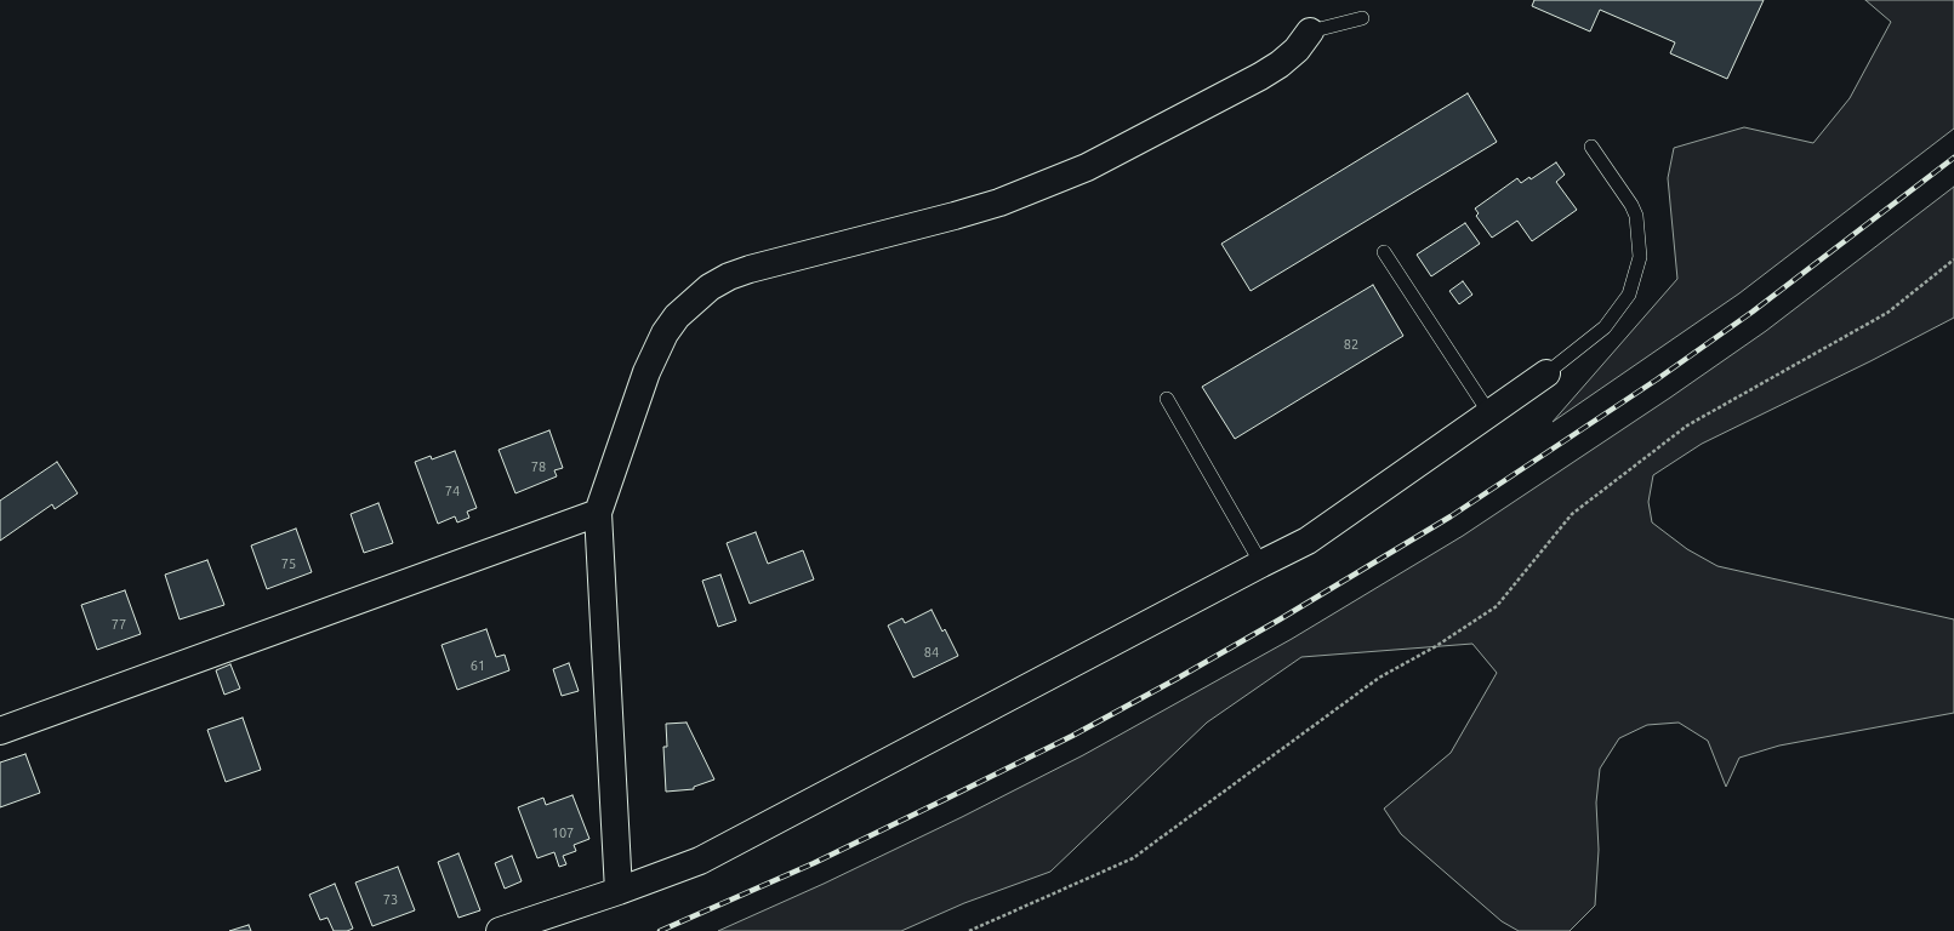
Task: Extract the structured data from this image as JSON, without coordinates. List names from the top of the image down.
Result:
{
  "house_numbers": [
    "82",
    "78",
    "74",
    "75",
    "77",
    "84",
    "61",
    "107",
    "73"
  ]
}
